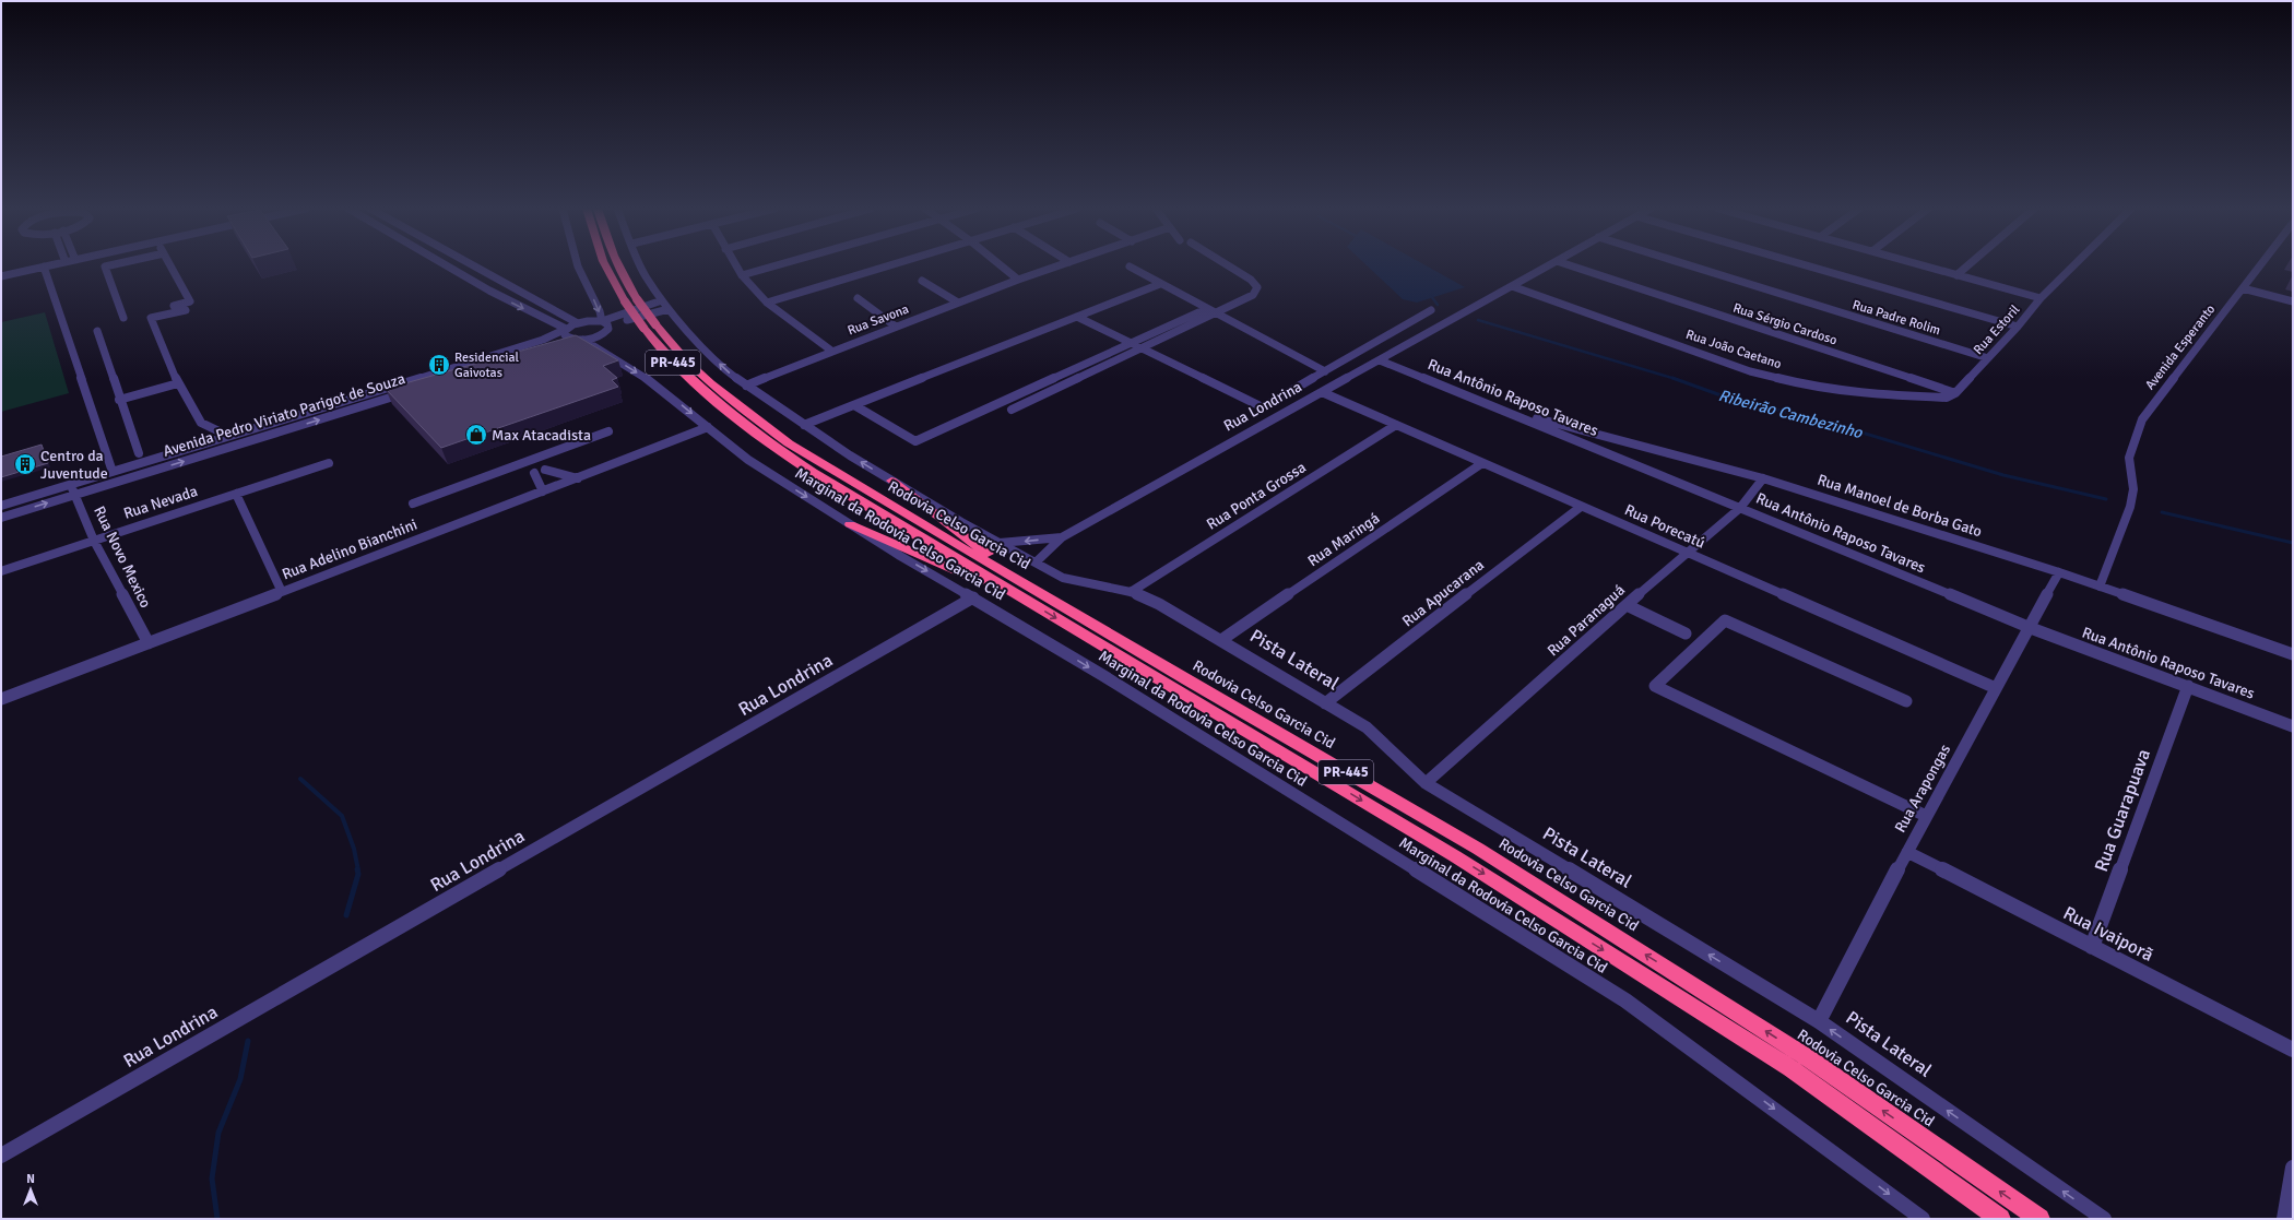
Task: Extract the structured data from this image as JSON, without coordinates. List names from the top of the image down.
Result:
{
  "streets": {
    "highway": ["PR-445", "Rodovia Celso Garcia Cid"],
    "street": [
      "Rua Padre Rolim",
      "Rua Savona",
      "Rua Sérgio Cardoso",
      "Rua Estoril",
      "Avenida Esperanto",
      "Rua João Caetano",
      "Rua Antônio Raposo Tavares",
      "Rua Londrina",
      "Avenida Pedro Viriato Parigot de Souza",
      "Rua Ponta Grossa",
      "Rua Nevada",
      "Rua Manoel de Borba Gato",
      "Rua Porecatú",
      "Marginal da Rodovia Celso Garcia Cid",
      "Rua Maringá",
      "Rua Adelino Bianchini",
      "Rua Novo Mexico",
      "Rua Apucarana",
      "Rua Paranaguá",
      "Pista Lateral",
      "Rua Arapongas",
      "Rua Guarapuava",
      "Rua Ivaiporã"
    ]
  },
  "crossings": [
    ["Rua Padre Rolim", "Rua Estoril"],
    ["Rua Sérgio Cardoso", "Rua Estoril"],
    ["Rua Sérgio Cardoso", "Rua João Caetano"],
    ["Rua Estoril", "Rua João Caetano"],
    ["Avenida Esperanto", "Rua Manoel de Borba Gato"],
    ["Rua João Caetano", "Rua Londrina"],
    ["Rua Antônio Raposo Tavares", "Rua Londrina"],
    ["Rua Antônio Raposo Tavares", "Rua Manoel de Borba Gato"],
    ["Rua Antônio Raposo Tavares", "Rua Paranaguá"],
    ["Rua Antônio Raposo Tavares", "Rua Arapongas"],
    ["Rua Antônio Raposo Tavares", "Rua Guarapuava"],
    ["Rua Londrina", "Rua Porecatú"],
    ["Rua Londrina", "Marginal da Rodovia Celso Garcia Cid"],
    ["Rua Londrina", "Pista Lateral"],
    ["Avenida Pedro Viriato Parigot de Souza", "Marginal da Rodovia Celso Garcia Cid"],
    ["Avenida Pedro Viriato Parigot de Souza", "Rua Novo Mexico"],
    ["Rua Ponta Grossa", "Rua Porecatú"],
    ["Rua Ponta Grossa", "Pista Lateral"],
    ["Rua Nevada", "Rua Novo Mexico"],
    ["Rua Manoel de Borba Gato", "Rua Paranaguá"],
    ["Rua Manoel de Borba Gato", "Rua Arapongas"],
    ["Rua Porecatú", "Rua Maringá"],
    ["Rua Porecatú", "Rua Apucarana"],
    ["Rua Porecatú", "Rua Paranaguá"],
    ["Rua Porecatú", "Rua Arapongas"],
    ["Marginal da Rodovia Celso Garcia Cid", "Rua Adelino Bianchini"],
    ["Rua Maringá", "Pista Lateral"],
    ["Rua Adelino Bianchini", "Rua Novo Mexico"],
    ["Rua Apucarana", "Pista Lateral"],
    ["Rua Paranaguá", "Pista Lateral"],
    ["Pista Lateral", "Rua Arapongas"],
    ["Rua Arapongas", "Rua Ivaiporã"],
    ["Rua Guarapuava", "Rua Ivaiporã"]
  ],
  "one_way": ["Marginal da Rodovia Celso Garcia Cid", "Pista Lateral"],
  "water": ["Ribeirão Cambezinho"],
  "places": {
    "building": ["Residencial Gaivotas", "Centro da Juventude"],
    "shop": ["Max Atacadista"]
  },
  "north": "top"
}
